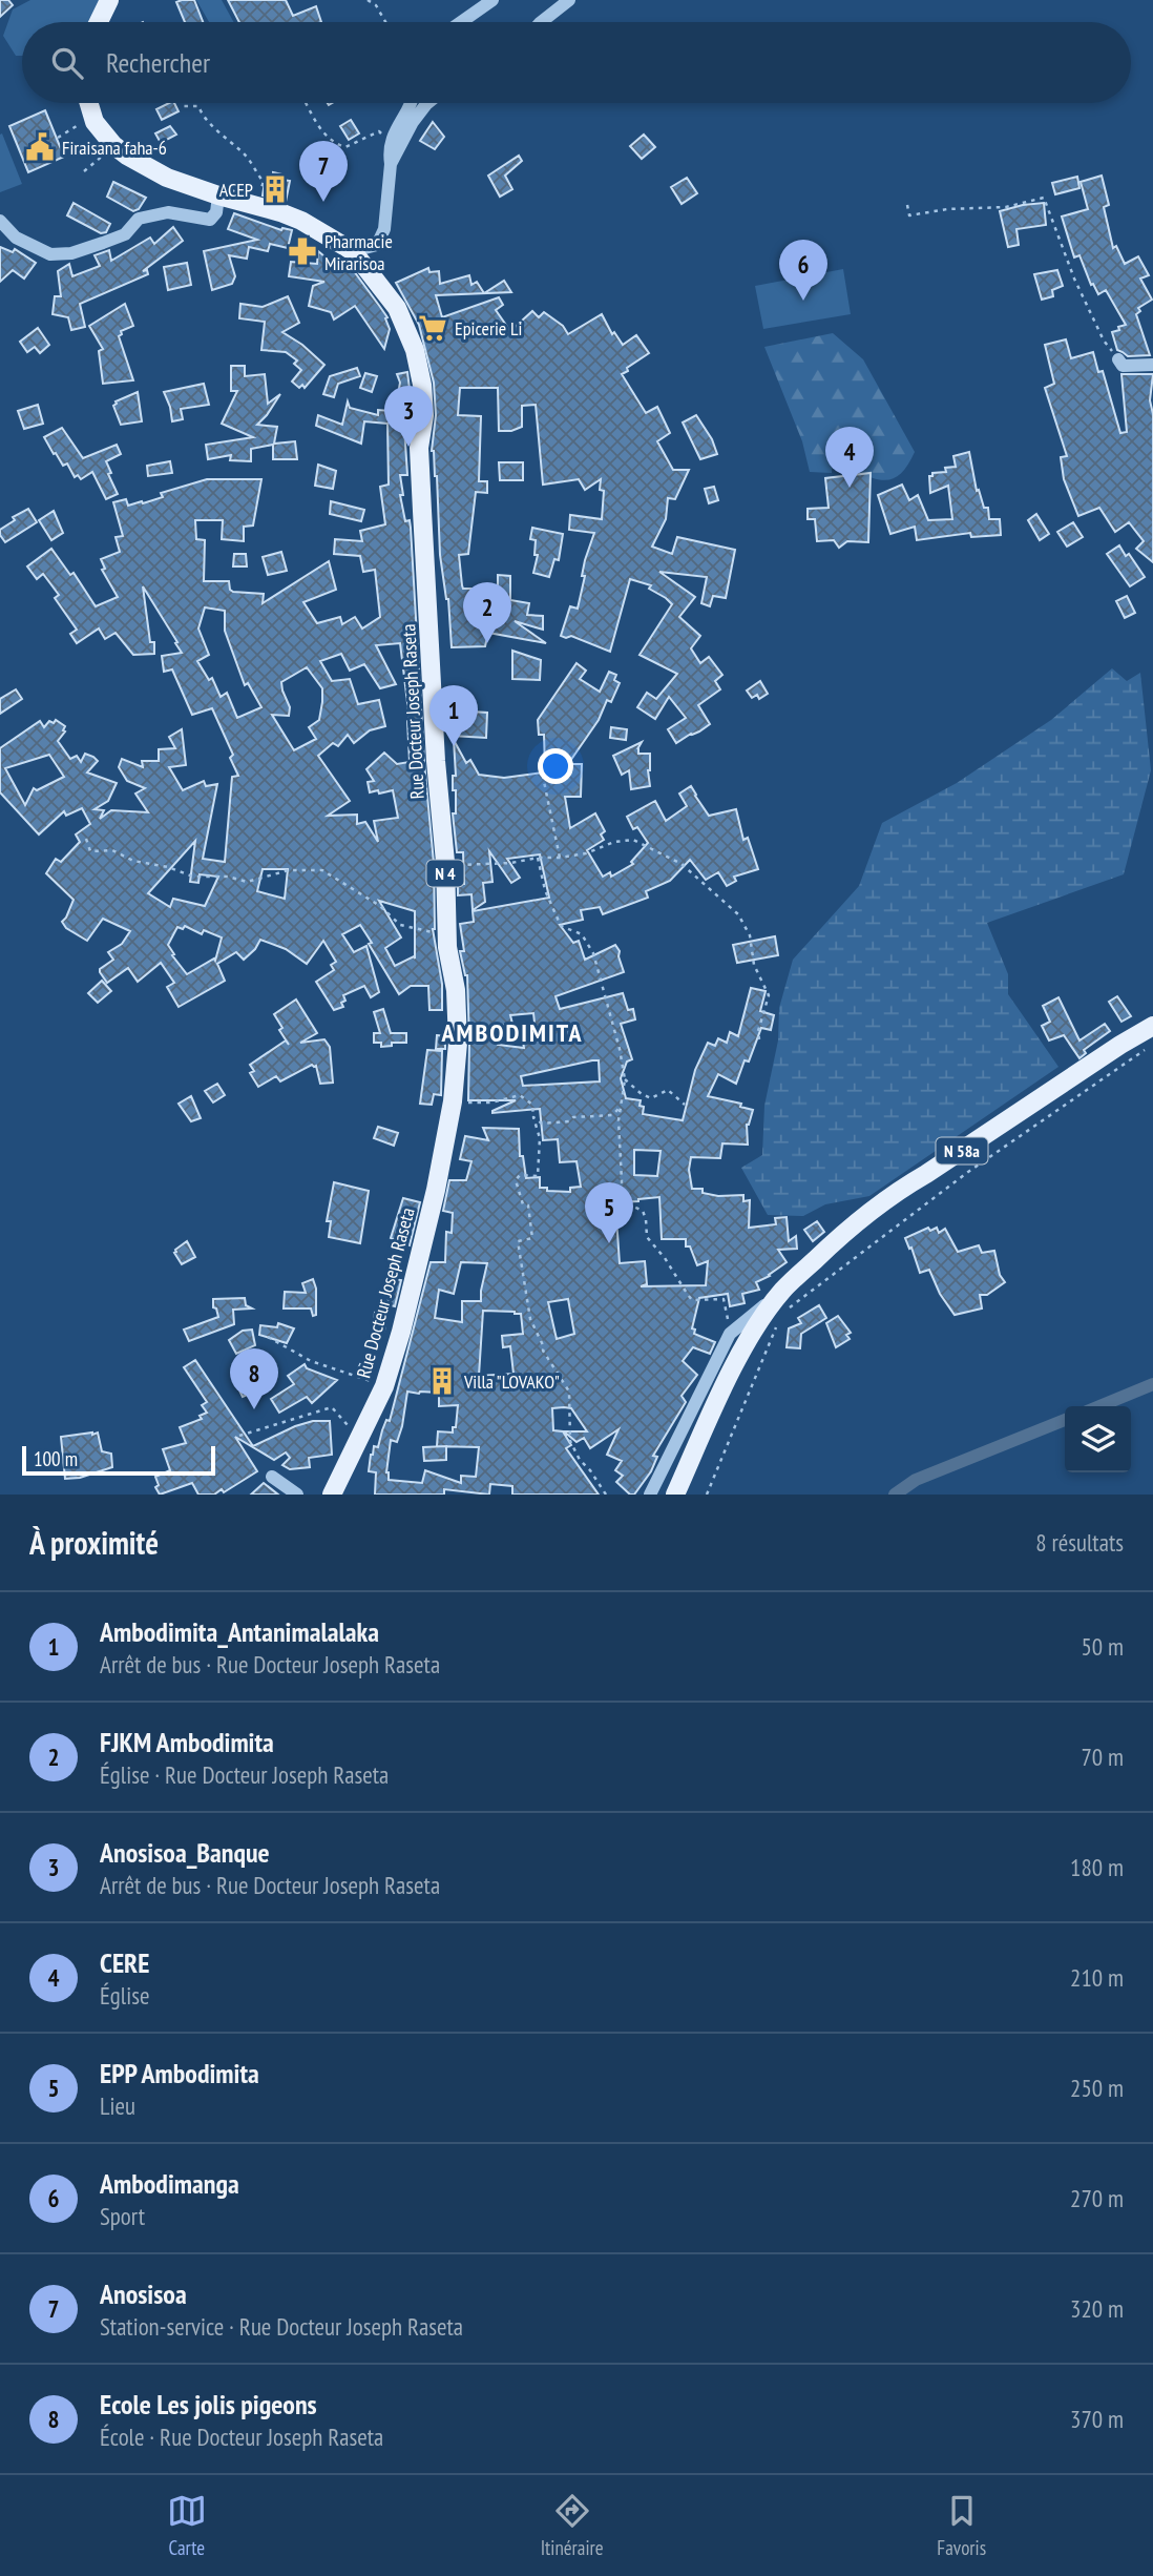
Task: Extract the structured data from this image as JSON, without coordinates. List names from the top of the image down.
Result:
{
  "streets": {
    "main road": ["Rue Docteur Joseph Raseta", "N 4", "N 58a"]
  },
  "districts": ["AMBODIMITA"],
  "places": {
    "public building": ["Firaisana faha-6"],
    "building": ["ACEP", "Villa \"LOVAKO\""],
    "pharmacy": ["Pharmacie Mirarisoa"],
    "supermarket": ["Epicerie Li"]
  },
  "scale_bar": "100 m",
  "page": {
    "search": "Rechercher",
    "pins": [
      "7",
      "6",
      "3",
      "4",
      "2",
      "1",
      "5",
      "8"
    ],
    "scale": "100 m",
    "heading": ["À proximité", "8 résultats"],
    "list": [
      {
        "mark": "1",
        "name": "Ambodimita_Antanimalalaka",
        "note": "Arrêt de bus · Rue Docteur Joseph Raseta",
        "value": "50 m"
      },
      {
        "mark": "2",
        "name": "FJKM Ambodimita",
        "note": "Église · Rue Docteur Joseph Raseta",
        "value": "70 m"
      },
      {
        "mark": "3",
        "name": "Anosisoa_Banque",
        "note": "Arrêt de bus · Rue Docteur Joseph Raseta",
        "value": "180 m"
      },
      {
        "mark": "4",
        "name": "CERE",
        "note": "Église",
        "value": "210 m"
      },
      {
        "mark": "5",
        "name": "EPP Ambodimita",
        "note": "Lieu",
        "value": "250 m"
      },
      {
        "mark": "6",
        "name": "Ambodimanga",
        "note": "Sport",
        "value": "270 m"
      },
      {
        "mark": "7",
        "name": "Anosisoa",
        "note": "Station-service · Rue Docteur Joseph Raseta",
        "value": "320 m"
      },
      {
        "mark": "8",
        "name": "Ecole Les jolis pigeons",
        "note": "École · Rue Docteur Joseph Raseta",
        "value": "370 m"
      }
    ],
    "nav": ["Carte", "Itinéraire", "Favoris"]
  }
}
